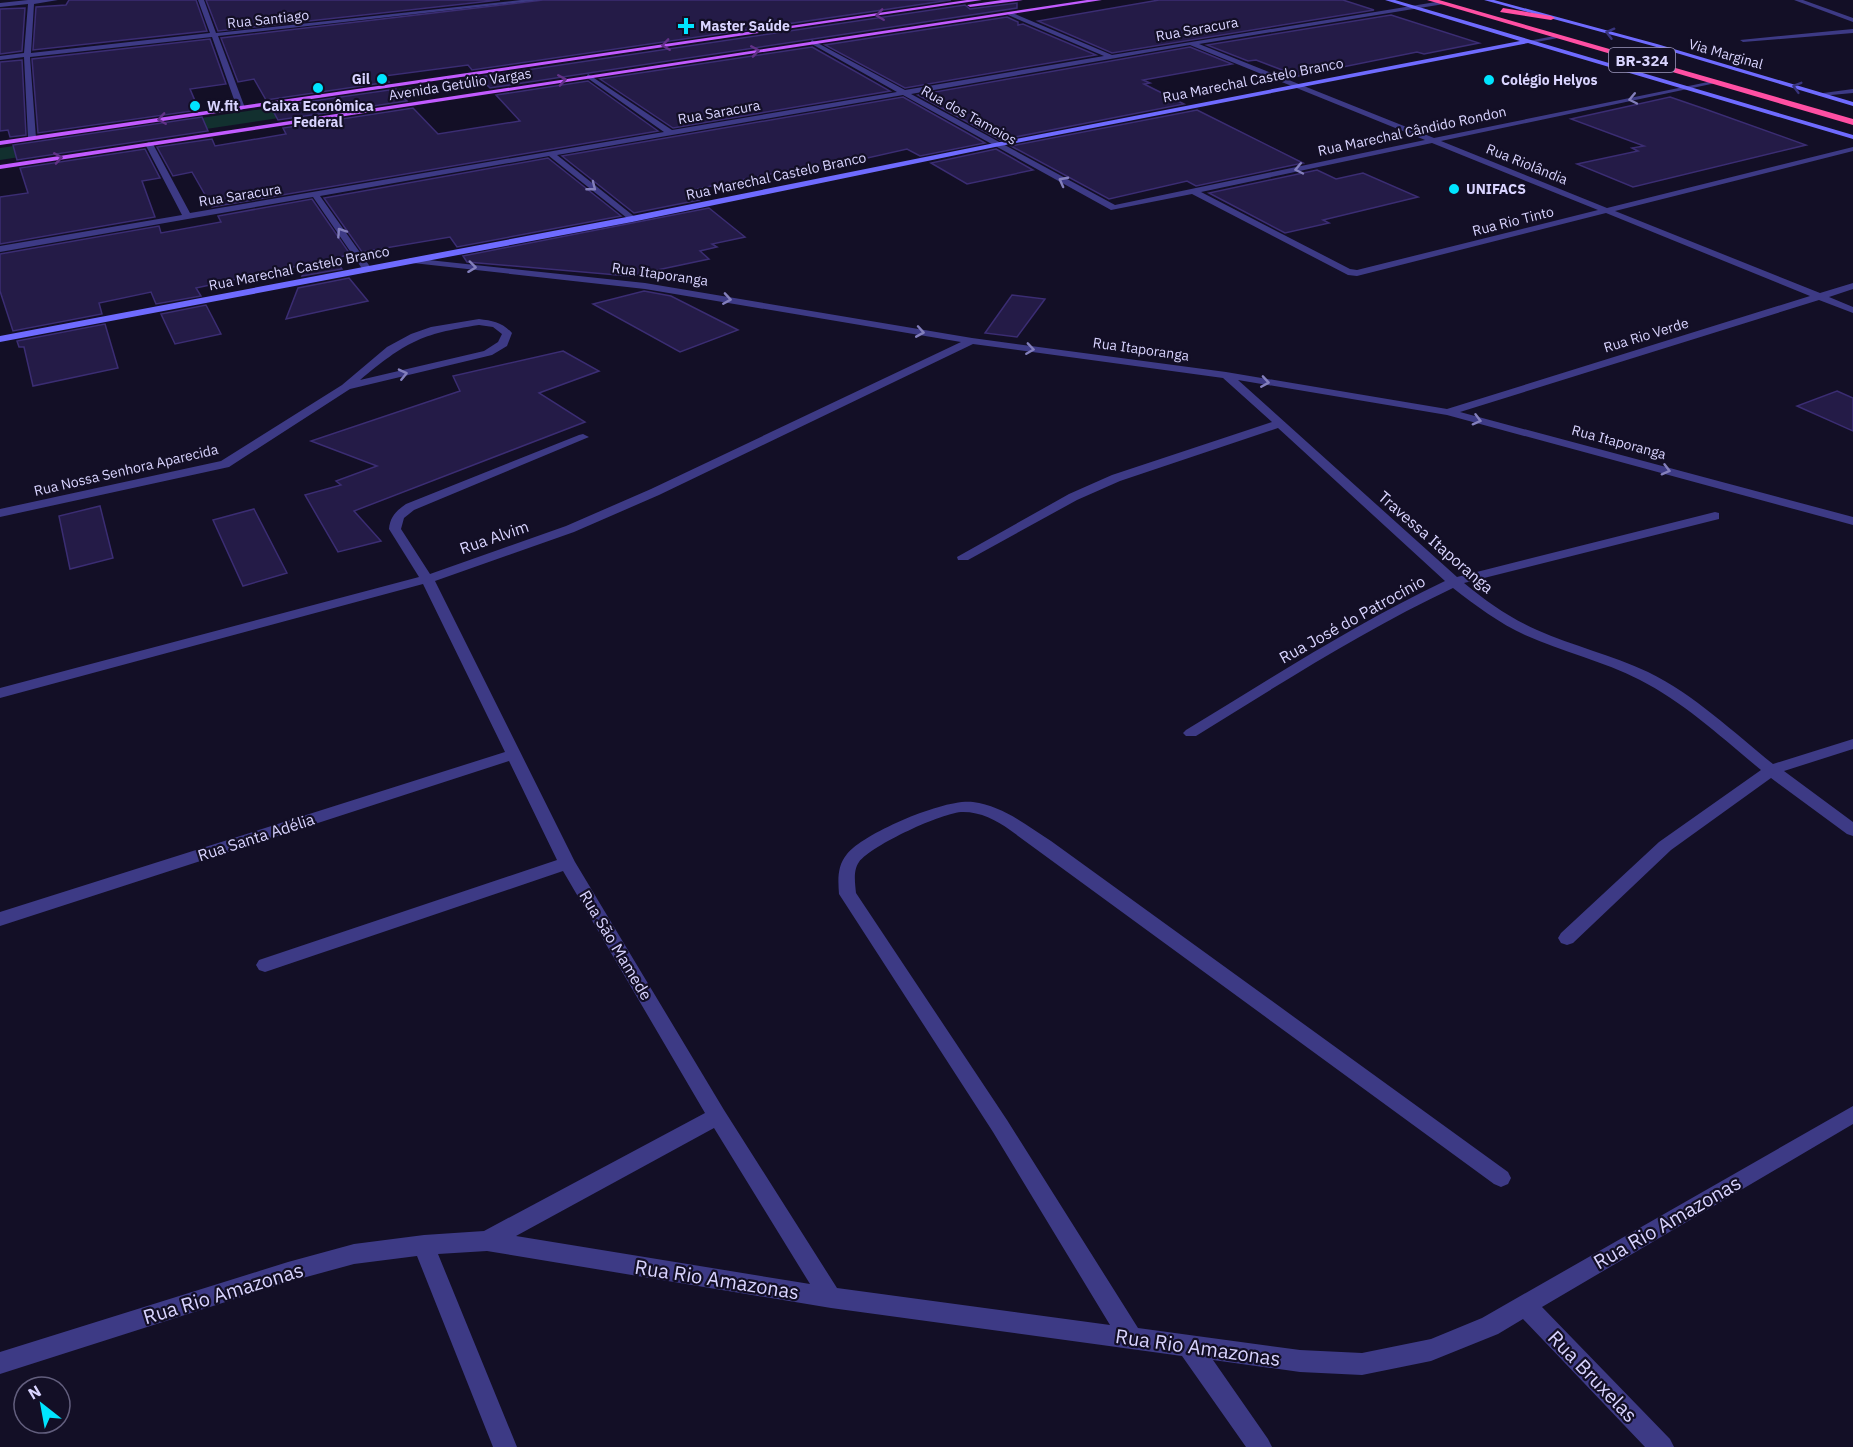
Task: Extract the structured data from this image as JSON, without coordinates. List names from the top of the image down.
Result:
{
  "streets": {
    "highway": ["BR-324"],
    "main road": ["Avenida Getúlio Vargas"],
    "street": [
      "Rua Santiago",
      "Rua Saracura",
      "Via Marginal",
      "Rua Marechal Castelo Branco",
      "Rua dos Tamoios",
      "Rua Marechal Cândido Rondon",
      "Rua Riolândia",
      "Rua Rio Tinto",
      "Rua Itaporanga",
      "Rua Rio Verde",
      "Rua Nossa Senhora Aparecida",
      "Rua Alvim",
      "Travessa Itaporanga",
      "Rua José do Patrocínio",
      "Rua Santa Adélia",
      "Rua São Mamede",
      "Rua Rio Amazonas",
      "Rua Bruxelas"
    ]
  },
  "crossings": [
    ["Rua Saracura", "BR-324"],
    ["Rua Saracura", "Rua dos Tamoios"],
    ["Rua Saracura", "Rua Riolândia"],
    ["BR-324", "Rua Marechal Castelo Branco"],
    ["BR-324", "Rua Marechal Cândido Rondon"],
    ["Rua Marechal Castelo Branco", "Rua dos Tamoios"],
    ["Rua Marechal Castelo Branco", "Rua Riolândia"],
    ["Rua Marechal Castelo Branco", "Rua Itaporanga"],
    ["Avenida Getúlio Vargas", "Rua dos Tamoios"],
    ["Rua dos Tamoios", "Rua Marechal Cândido Rondon"],
    ["Rua Marechal Cândido Rondon", "Rua Riolândia"],
    ["Rua Marechal Cândido Rondon", "Rua Rio Tinto"],
    ["Rua Riolândia", "Rua Rio Tinto"],
    ["Rua Riolândia", "Rua Rio Verde"],
    ["Rua Itaporanga", "Rua Rio Verde"],
    ["Rua Itaporanga", "Rua Alvim"],
    ["Rua Itaporanga", "Travessa Itaporanga"],
    ["Rua Alvim", "Rua São Mamede"],
    ["Travessa Itaporanga", "Rua José do Patrocínio"],
    ["Rua Santa Adélia", "Rua São Mamede"],
    ["Rua São Mamede", "Rua Rio Amazonas"],
    ["Rua Rio Amazonas", "Rua Bruxelas"]
  ],
  "one_way": ["Rua Marechal Cândido Rondon", "Rua Itaporanga"],
  "places": {
    "health": ["Master Saúde"],
    "other": [
      "Gil",
      "Colégio Helyos",
      "Caixa Econômica Federal",
      "W.fit",
      "UNIFACS"
    ]
  },
  "north": "top left"
}
